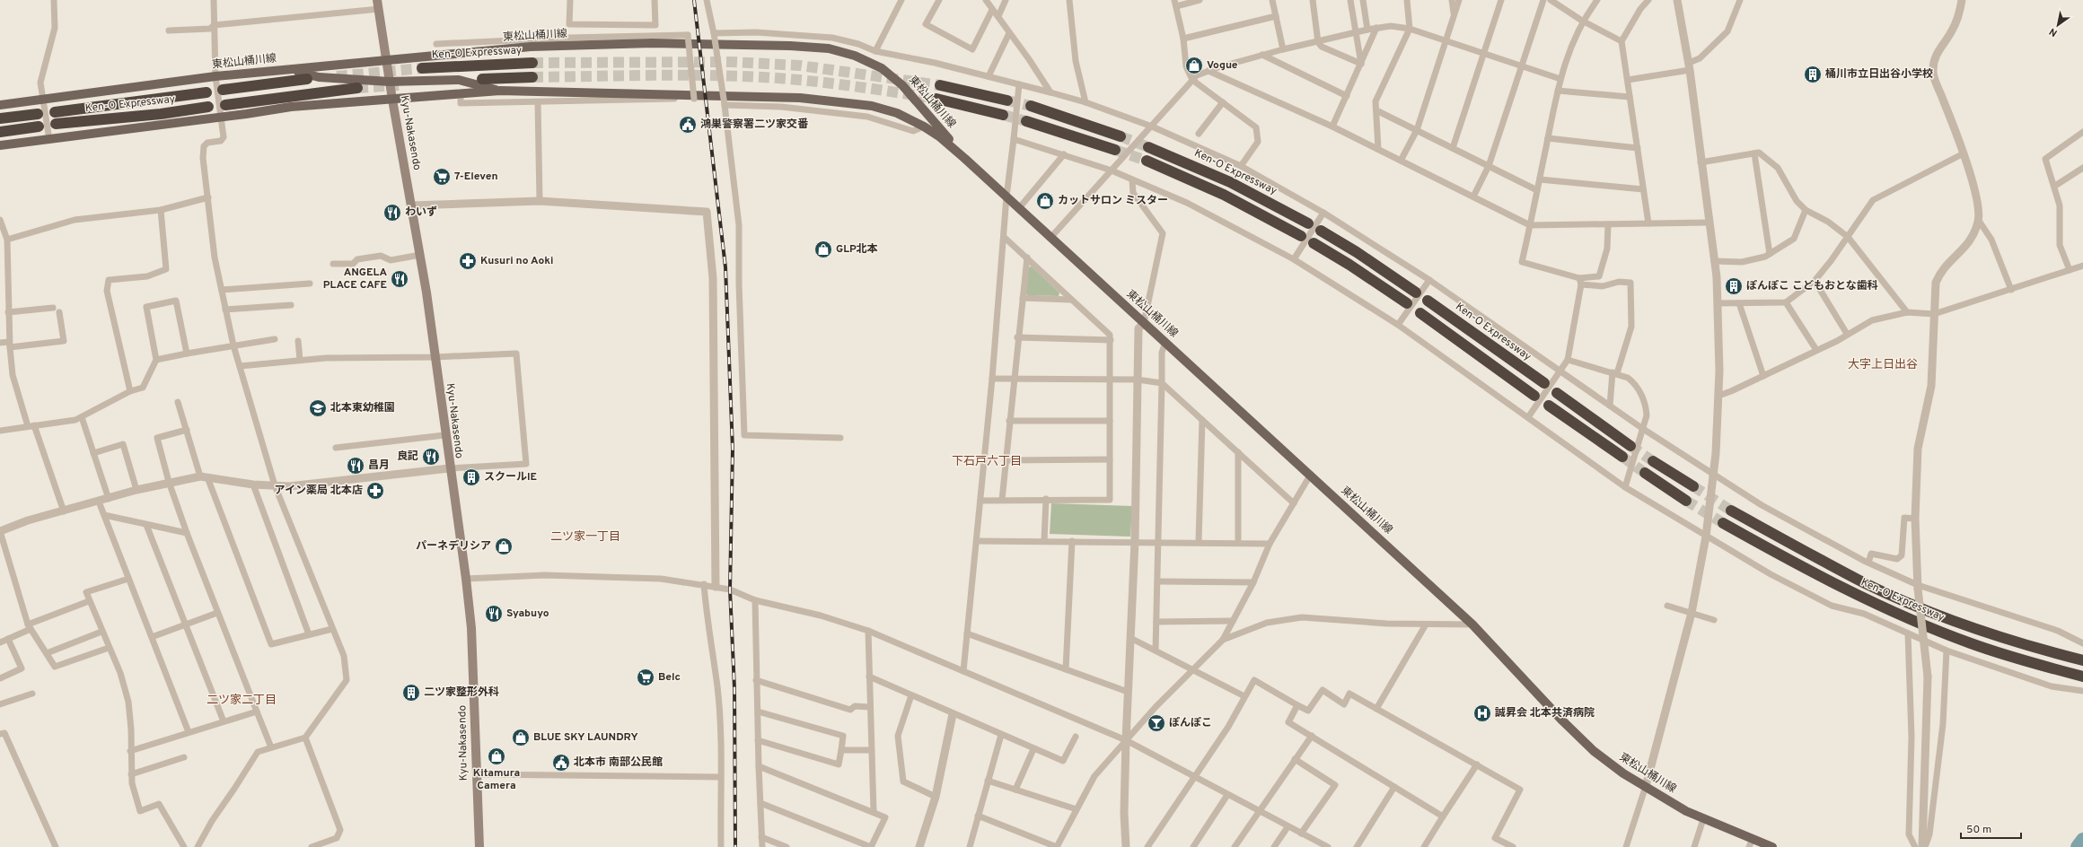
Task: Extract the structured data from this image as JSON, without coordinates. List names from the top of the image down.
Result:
{
  "streets": {
    "highway": ["Ken-O Expressway"],
    "main road": ["東松山桶川線", "Kyu-Nakasendo"]
  },
  "crossings": [
    ["東松山桶川線", "Kyu-Nakasendo"]
  ],
  "districts": [
    "大字上日出谷",
    "下石戸六丁目",
    "二ツ家一丁目",
    "二ツ家二丁目"
  ],
  "places": {
    "shop": [
      "Vogue",
      "カットサロン ミスター",
      "GLP北本",
      "パーネデリシア",
      "BLUE SKY LAUNDRY",
      "Kitamura Camera"
    ],
    "building": [
      "桶川市立日出谷小学校",
      "ぽんぽこ こどもおとな歯科",
      "スクールIE",
      "二ツ家整形外科"
    ],
    "public building": ["鴻巣警察署二ツ家交番", "北本市 南部公民館"],
    "supermarket": ["7-Eleven", "Belc"],
    "restaurant": [
      "わいず",
      "ANGELA PLACE CAFE",
      "良記",
      "昌月",
      "Syabuyo"
    ],
    "pharmacy": ["Kusuri no Aoki", "アイン薬局 北本店"],
    "school or university": ["北本東幼稚園"],
    "hospital": ["誠昇会 北本共済病院"],
    "bar": ["ぽんぽこ"]
  },
  "scale_bar": "50 m",
  "north": "bottom left"
}
